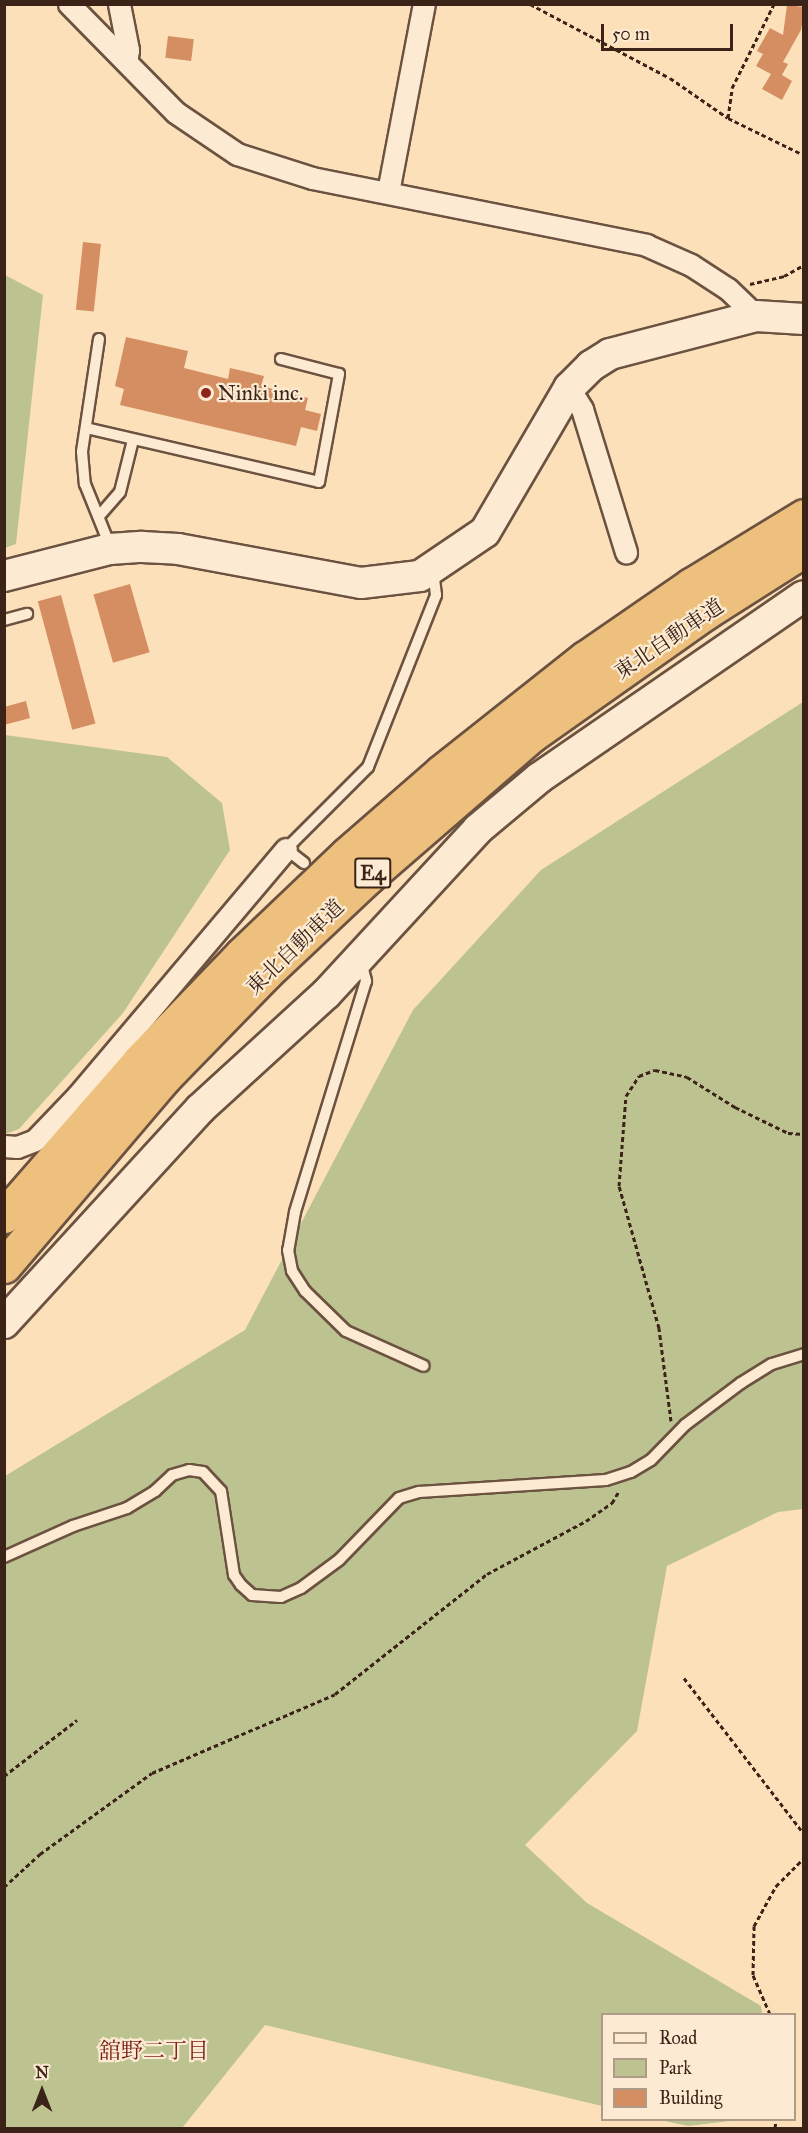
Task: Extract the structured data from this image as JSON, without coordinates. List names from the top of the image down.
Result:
{
  "streets": {
    "highway": ["東北自動車道", "E4"]
  },
  "districts": ["舘野二丁目"],
  "places": ["Ninki inc."],
  "legend": ["Road", "Park", "Building"],
  "scale_bar": "50 m",
  "north": "top"
}
